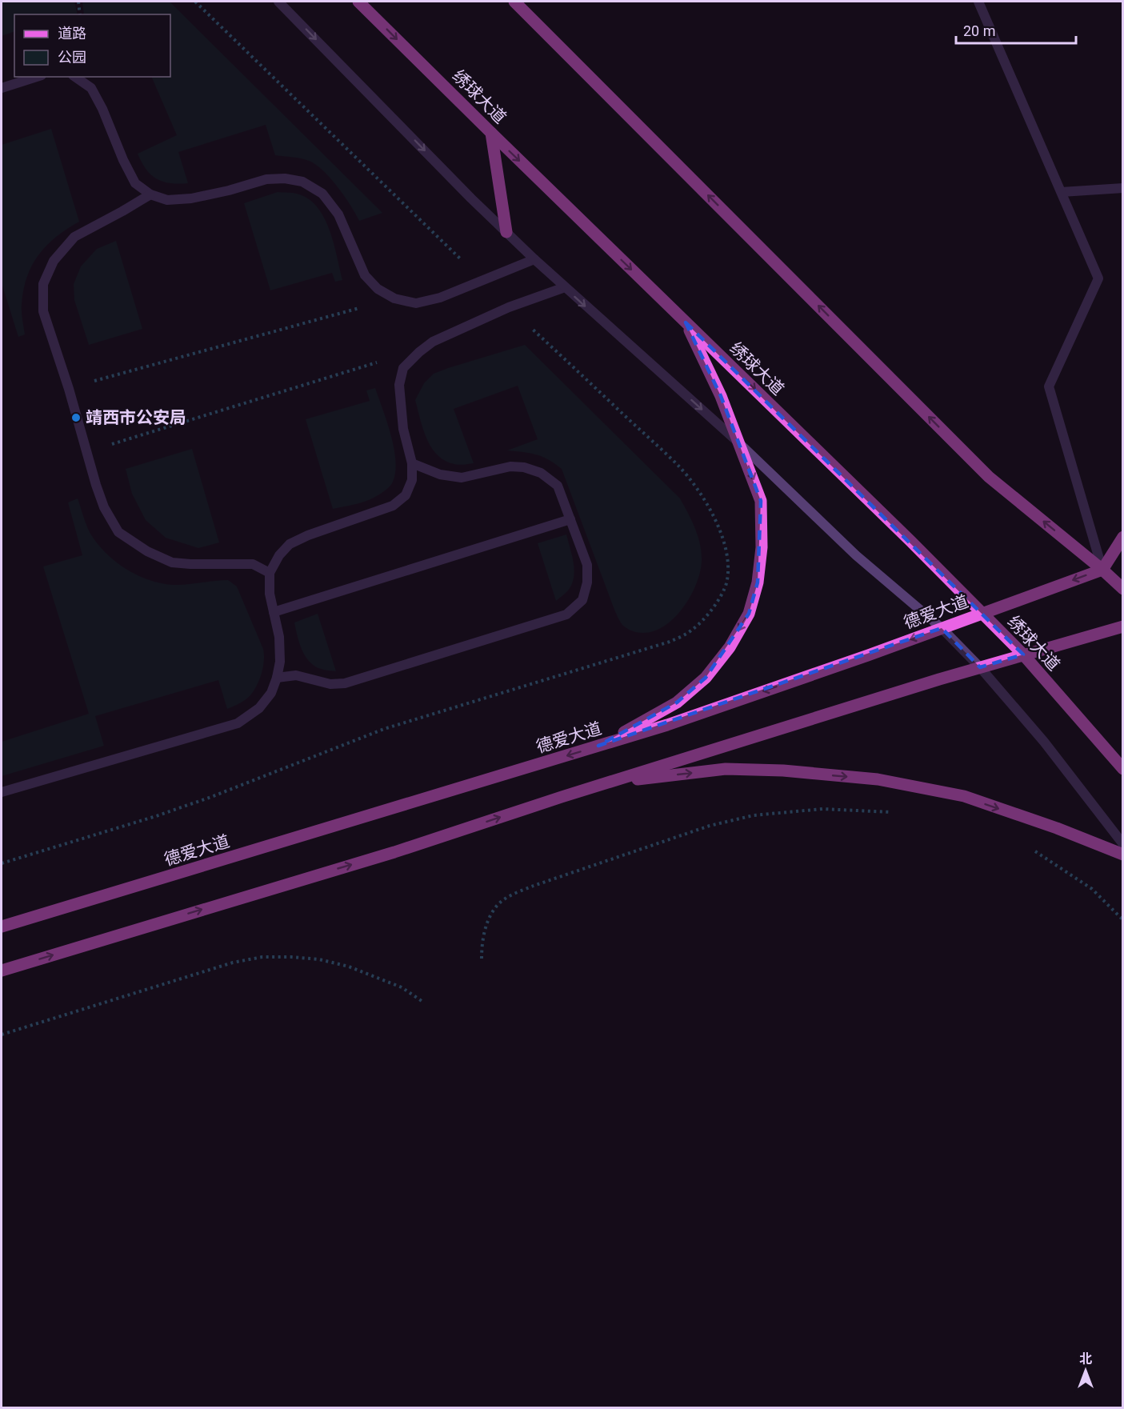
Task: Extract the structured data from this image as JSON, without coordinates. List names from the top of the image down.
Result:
{
  "streets": {
    "main road": ["绣球大道", "德爱大道"]
  },
  "crossings": [
    ["绣球大道", "德爱大道"]
  ],
  "places": ["靖西市公安局"],
  "legend": ["道路", "公园"],
  "scale_bar": "20 m",
  "north": "top"
}
